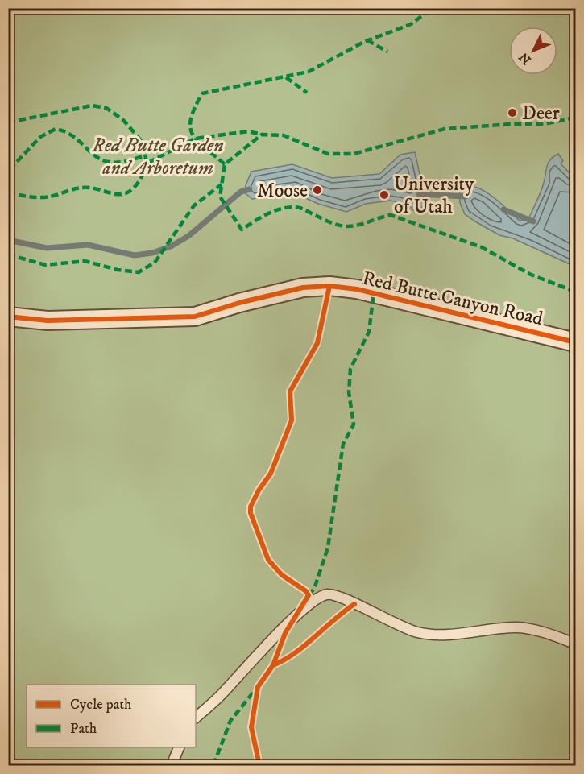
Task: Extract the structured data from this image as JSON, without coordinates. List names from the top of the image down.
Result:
{
  "streets": {
    "street": ["Red Butte Canyon Road"]
  },
  "parks": ["Red Butte Garden and Arboretum"],
  "places": ["Deer", "Moose", "University of Utah"],
  "legend": ["Cycle path", "Path"],
  "north": "bottom left"
}
